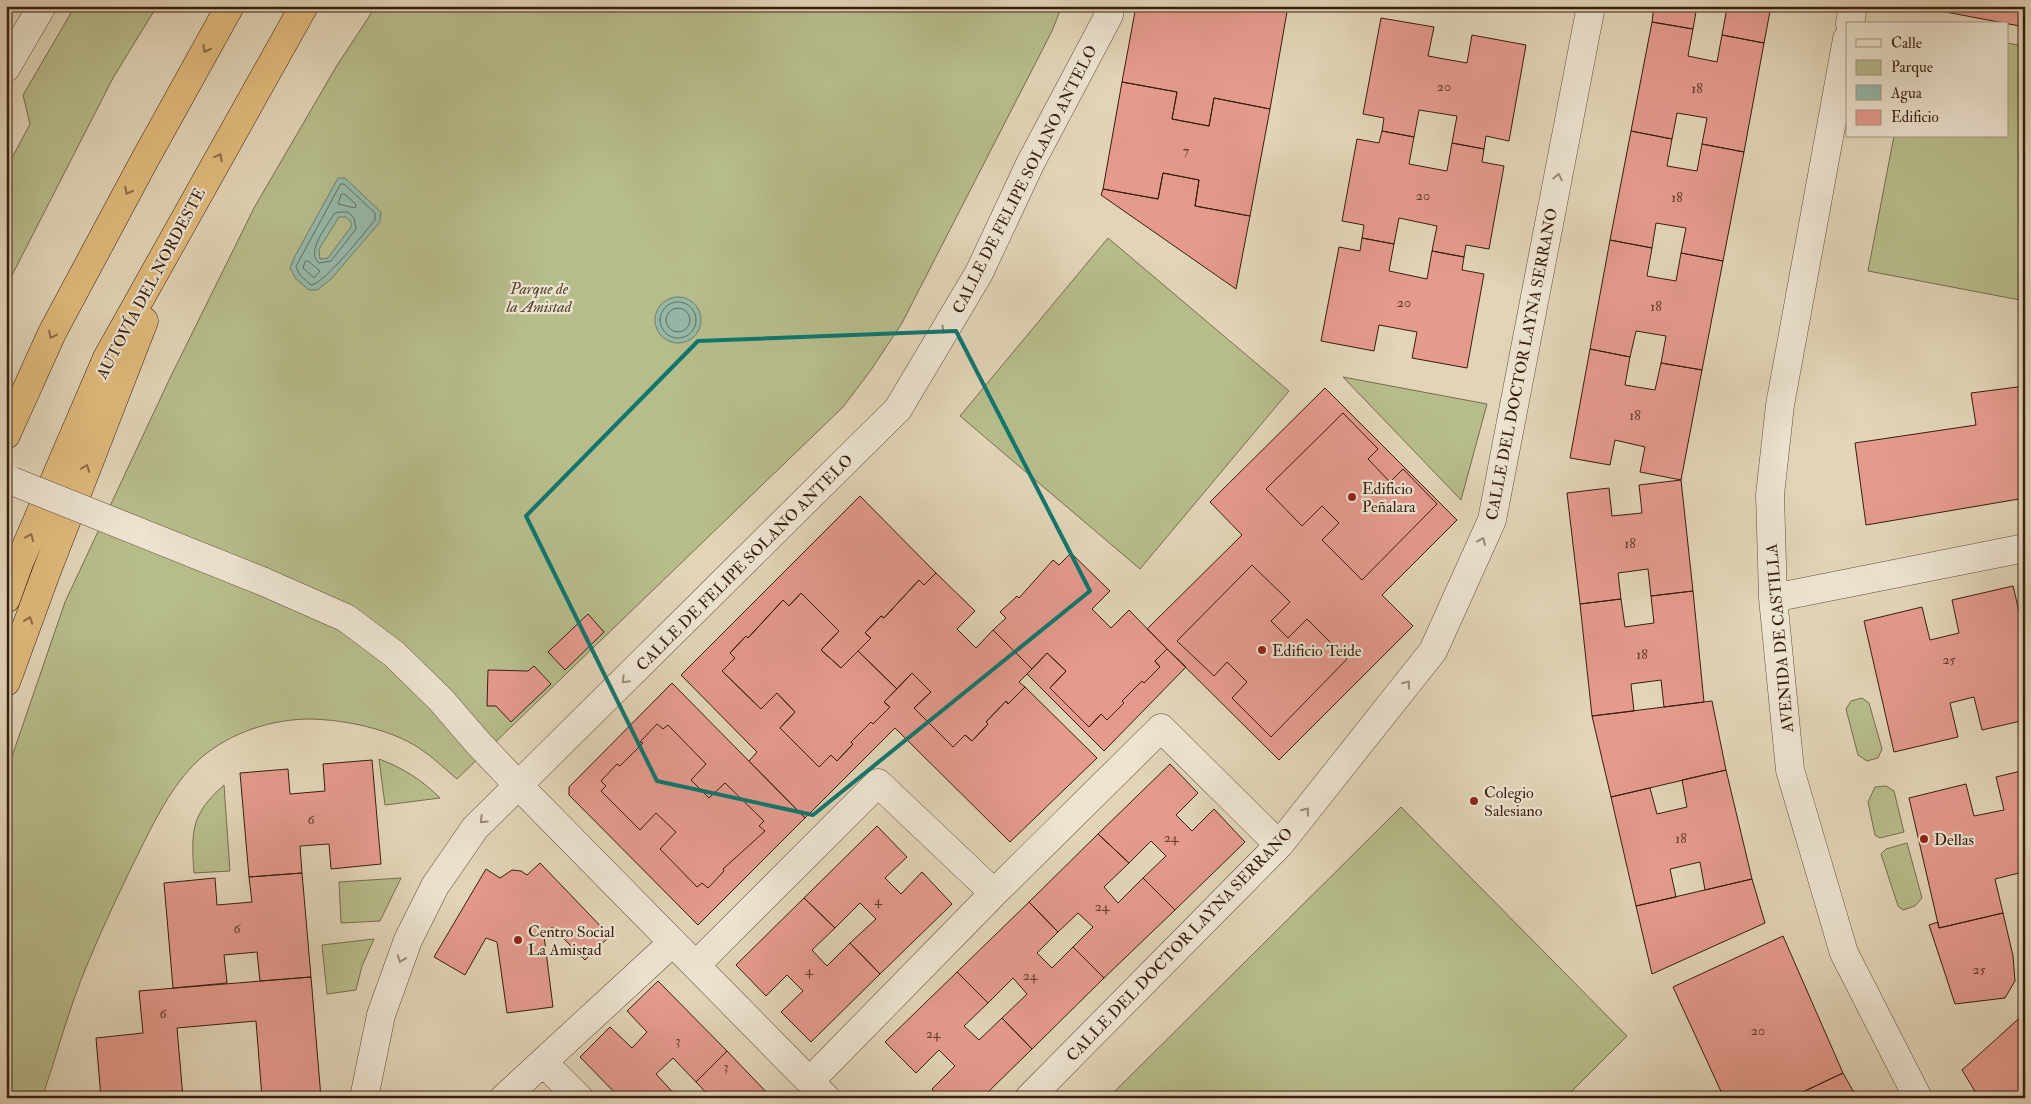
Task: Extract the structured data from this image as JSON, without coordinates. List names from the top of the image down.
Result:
{
  "streets": {
    "highway": ["AUTOVÍA DEL NORDESTE"],
    "street": ["CALLE DE FELIPE SOLANO ANTELO", "CALLE DEL DOCTOR LAYNA SERRANO", "AVENIDA DE CASTILLA"]
  },
  "one_way": ["CALLE DE FELIPE SOLANO ANTELO", "CALLE DEL DOCTOR LAYNA SERRANO"],
  "parks": ["Parque de la Amistad"],
  "places": [
    "Edificio Peñalara",
    "Edificio Teide",
    "Colegio Salesiano",
    "Dellas",
    "Centro Social La Amistad"
  ],
  "house_numbers": [
    "20",
    "18",
    "7",
    "20",
    "18",
    "20",
    "18",
    "18",
    "18",
    "18",
    "25",
    "6",
    "24",
    "18",
    "4",
    "24",
    "6",
    "25",
    "4",
    "24",
    "6",
    "20",
    "24",
    "3",
    "3"
  ],
  "legend": [
    "Calle",
    "Parque",
    "Agua",
    "Edificio"
  ]
}
